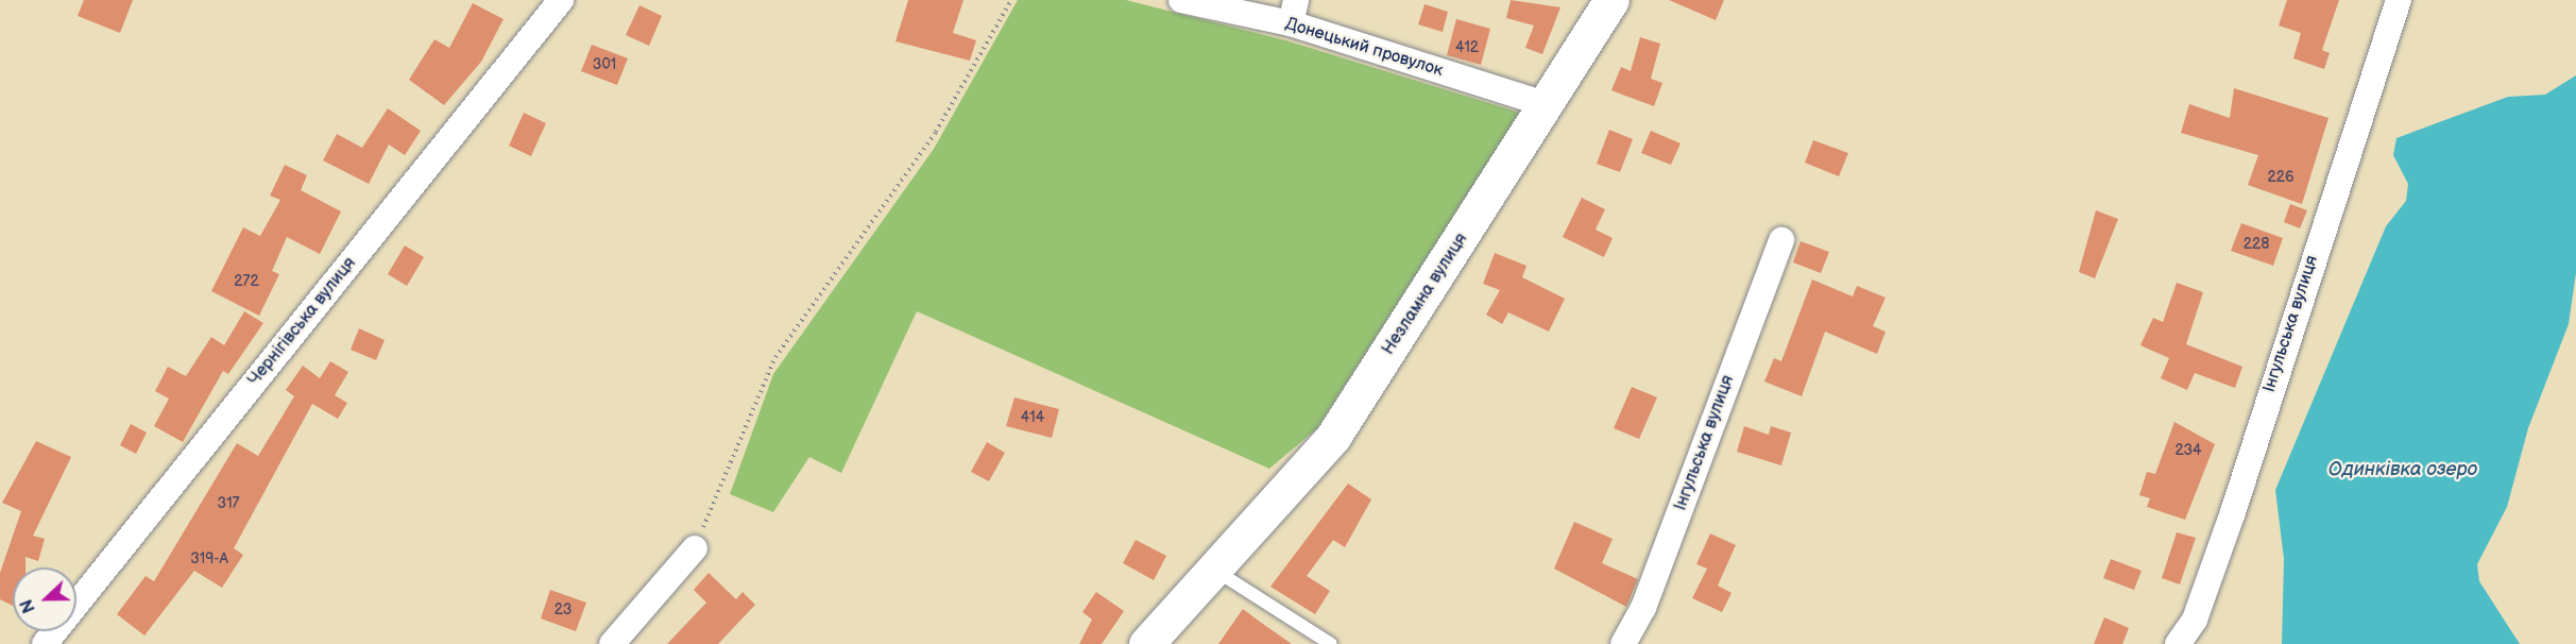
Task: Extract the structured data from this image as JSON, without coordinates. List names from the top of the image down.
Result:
{
  "streets": {
    "street": [
      "Донецький провулок",
      "Незламна вулиця",
      "Чернігівська вулиця",
      "Інгульська вулиця"
    ]
  },
  "crossings": [
    ["Донецький провулок", "Незламна вулиця"]
  ],
  "water": ["Одинківка озеро"],
  "house_numbers": [
    "412",
    "301",
    "226",
    "228",
    "272",
    "414",
    "234",
    "317",
    "319-А",
    "23"
  ],
  "north": "left"
}
